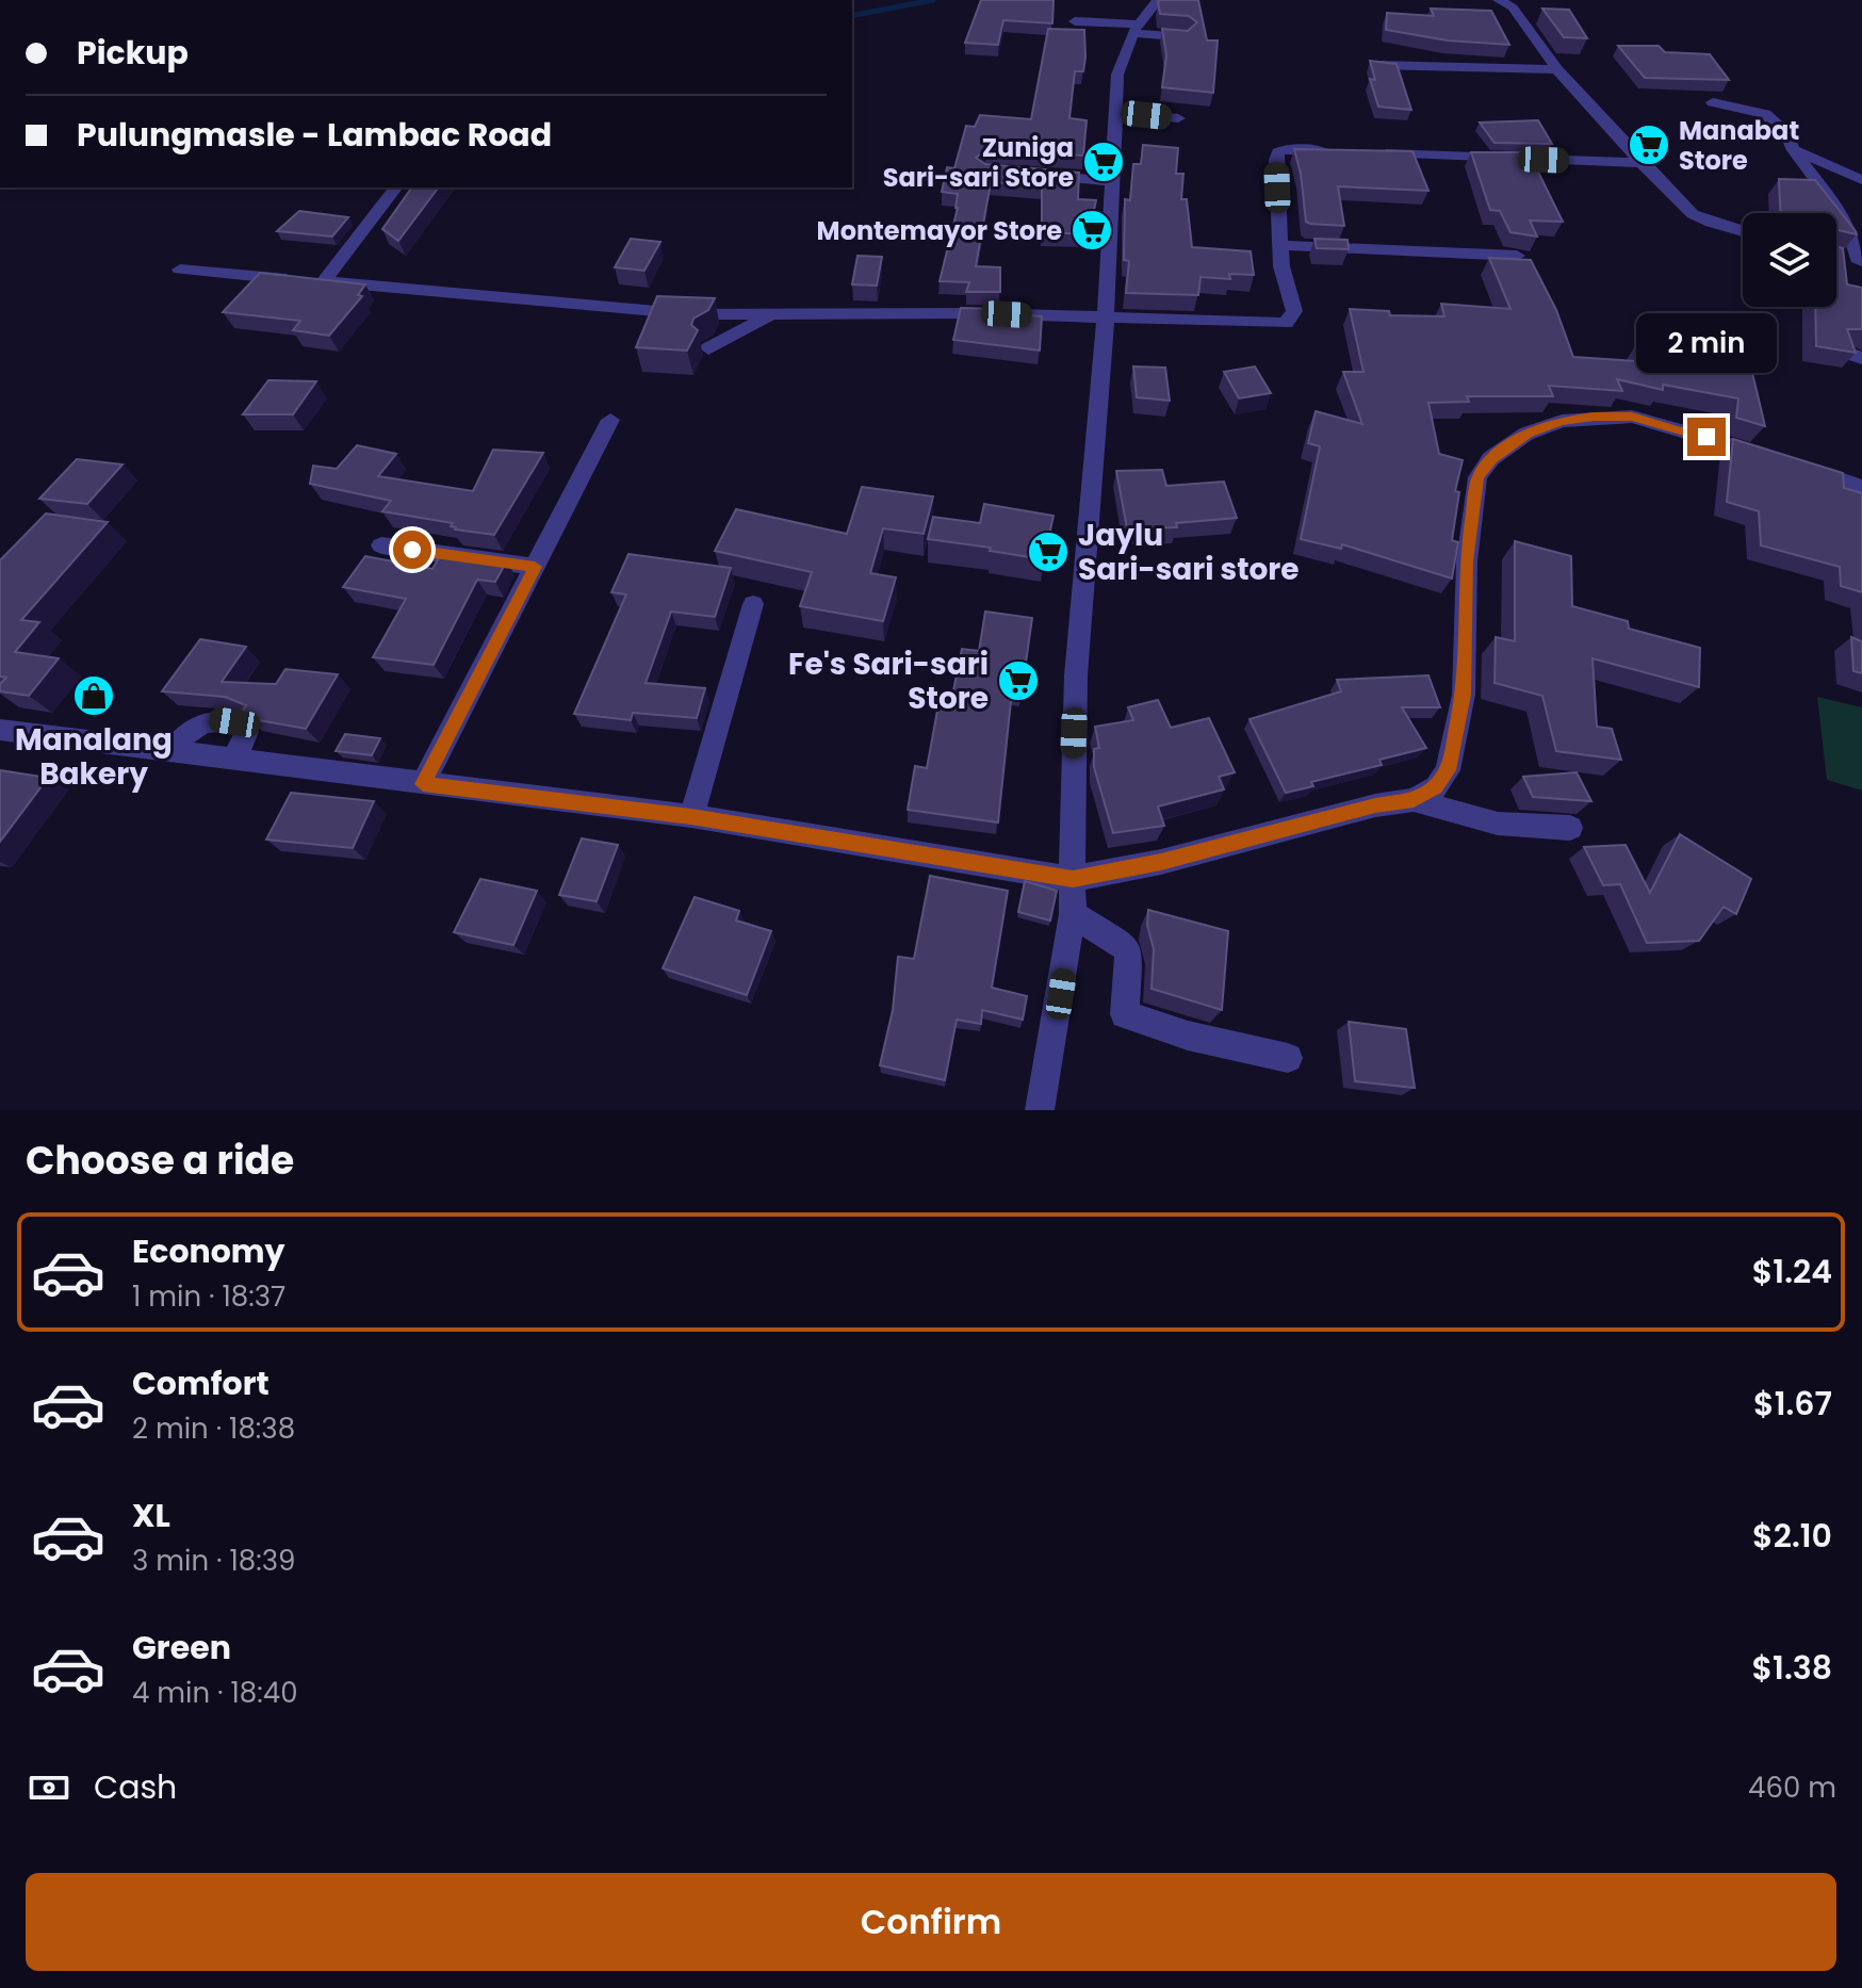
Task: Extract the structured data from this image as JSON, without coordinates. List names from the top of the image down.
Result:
{
  "places": {
    "supermarket": [
      "Manabat Store",
      "Zuniga Sari-sari Store",
      "Montemayor Store",
      "Jaylu Sari-sari store",
      "Fe's Sari-sari Store"
    ],
    "shop": ["Manalang Bakery"]
  },
  "page": {
    "banner": ["Pickup", "Pulungmasle - Lambac Road"],
    "bubble": "2 min",
    "heading": "Choose a ride",
    "list": [
      {
        "name": "Economy",
        "note": "1 min · 18:37",
        "value": "$1.24"
      },
      {
        "name": "Comfort",
        "note": "2 min · 18:38",
        "value": "$1.67"
      },
      {
        "name": "XL",
        "note": "3 min · 18:39",
        "value": "$2.10"
      },
      {
        "name": "Green",
        "note": "4 min · 18:40",
        "value": "$1.38"
      }
    ],
    "pay": ["Cash", "460 m"],
    "buttons": "Confirm"
  }
}
